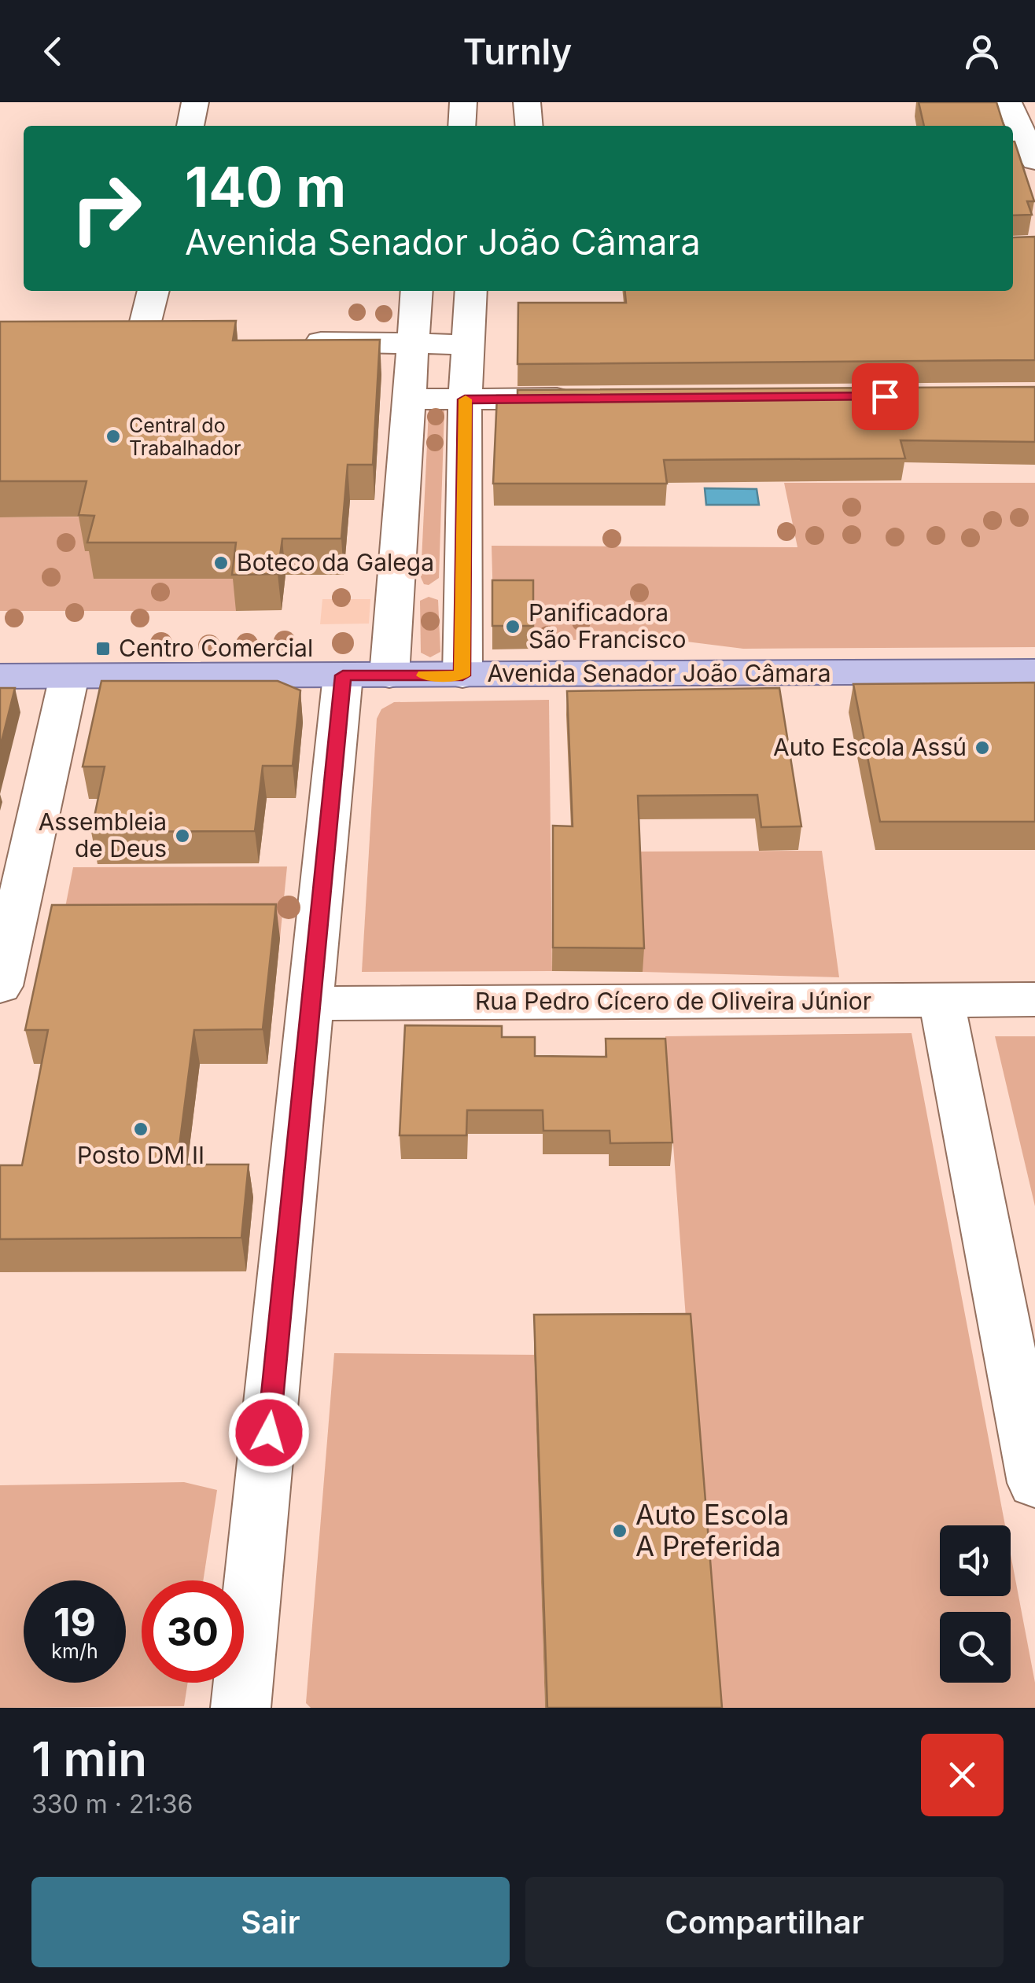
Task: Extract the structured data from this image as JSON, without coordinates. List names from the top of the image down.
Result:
{
  "streets": {
    "main road": ["Avenida Senador João Câmara"],
    "street": ["Rua Pedro Cícero de Oliveira Júnior"]
  },
  "places": {
    "other": [
      "Central do Trabalhador",
      "Boteco da Galega",
      "Panificadora São Francisco",
      "Auto Escola Assú",
      "Assembleia de Deus",
      "Posto DM II",
      "Auto Escola A Preferida"
    ],
    "transit": ["Centro Comercial"]
  },
  "page": {
    "header": "Turnly",
    "turn": ["140 m", "Avenida Senador João Câmara"],
    "speed": "19 km/h",
    "limit": "30",
    "heading": ["1 min", "330 m · 21:36"],
    "buttons": ["Sair", "Compartilhar"]
  }
}
